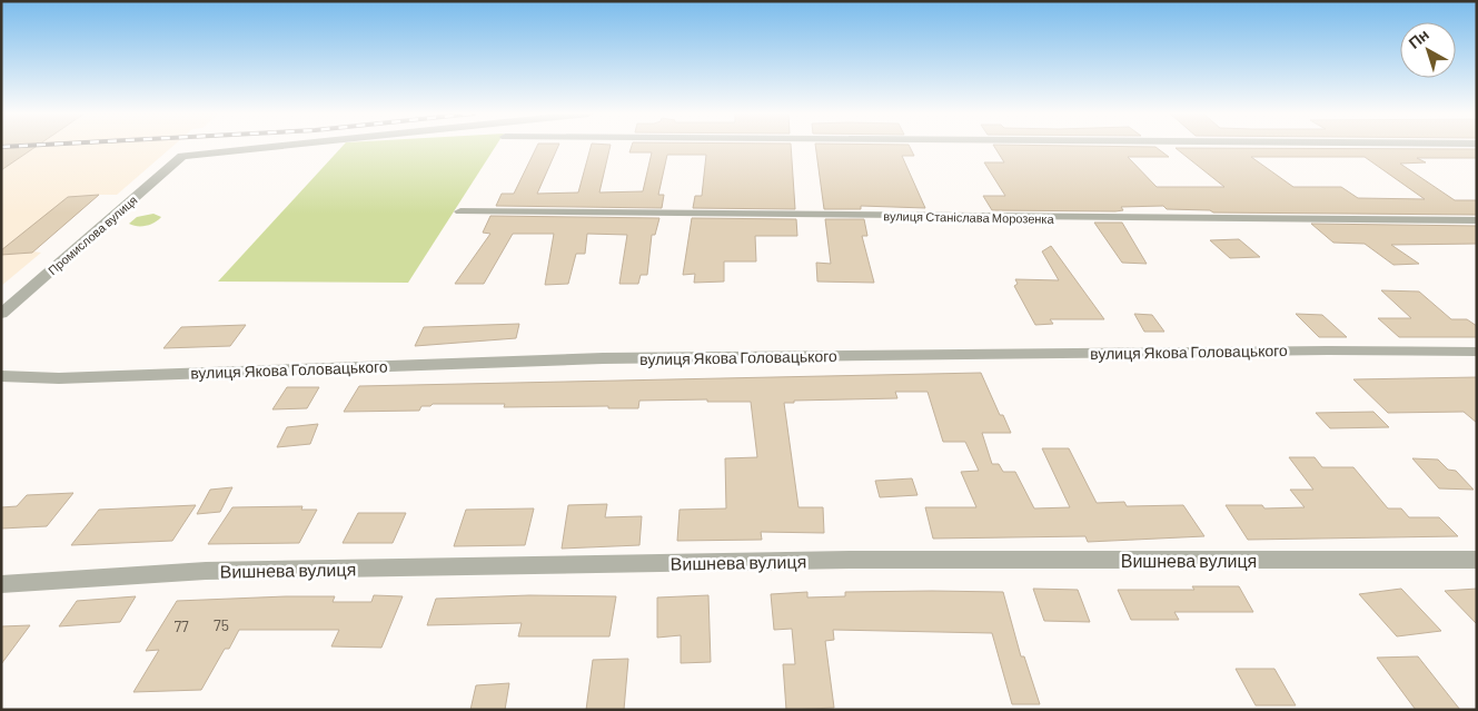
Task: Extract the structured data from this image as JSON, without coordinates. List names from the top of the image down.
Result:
{
  "streets": {
    "street": [
      "вулиця Станіслава Морозенка",
      "Промислова вулиця",
      "вулиця Якова Головацького",
      "Вишнева вулиця"
    ]
  },
  "house_numbers": ["75", "77"],
  "north": "top left"
}
